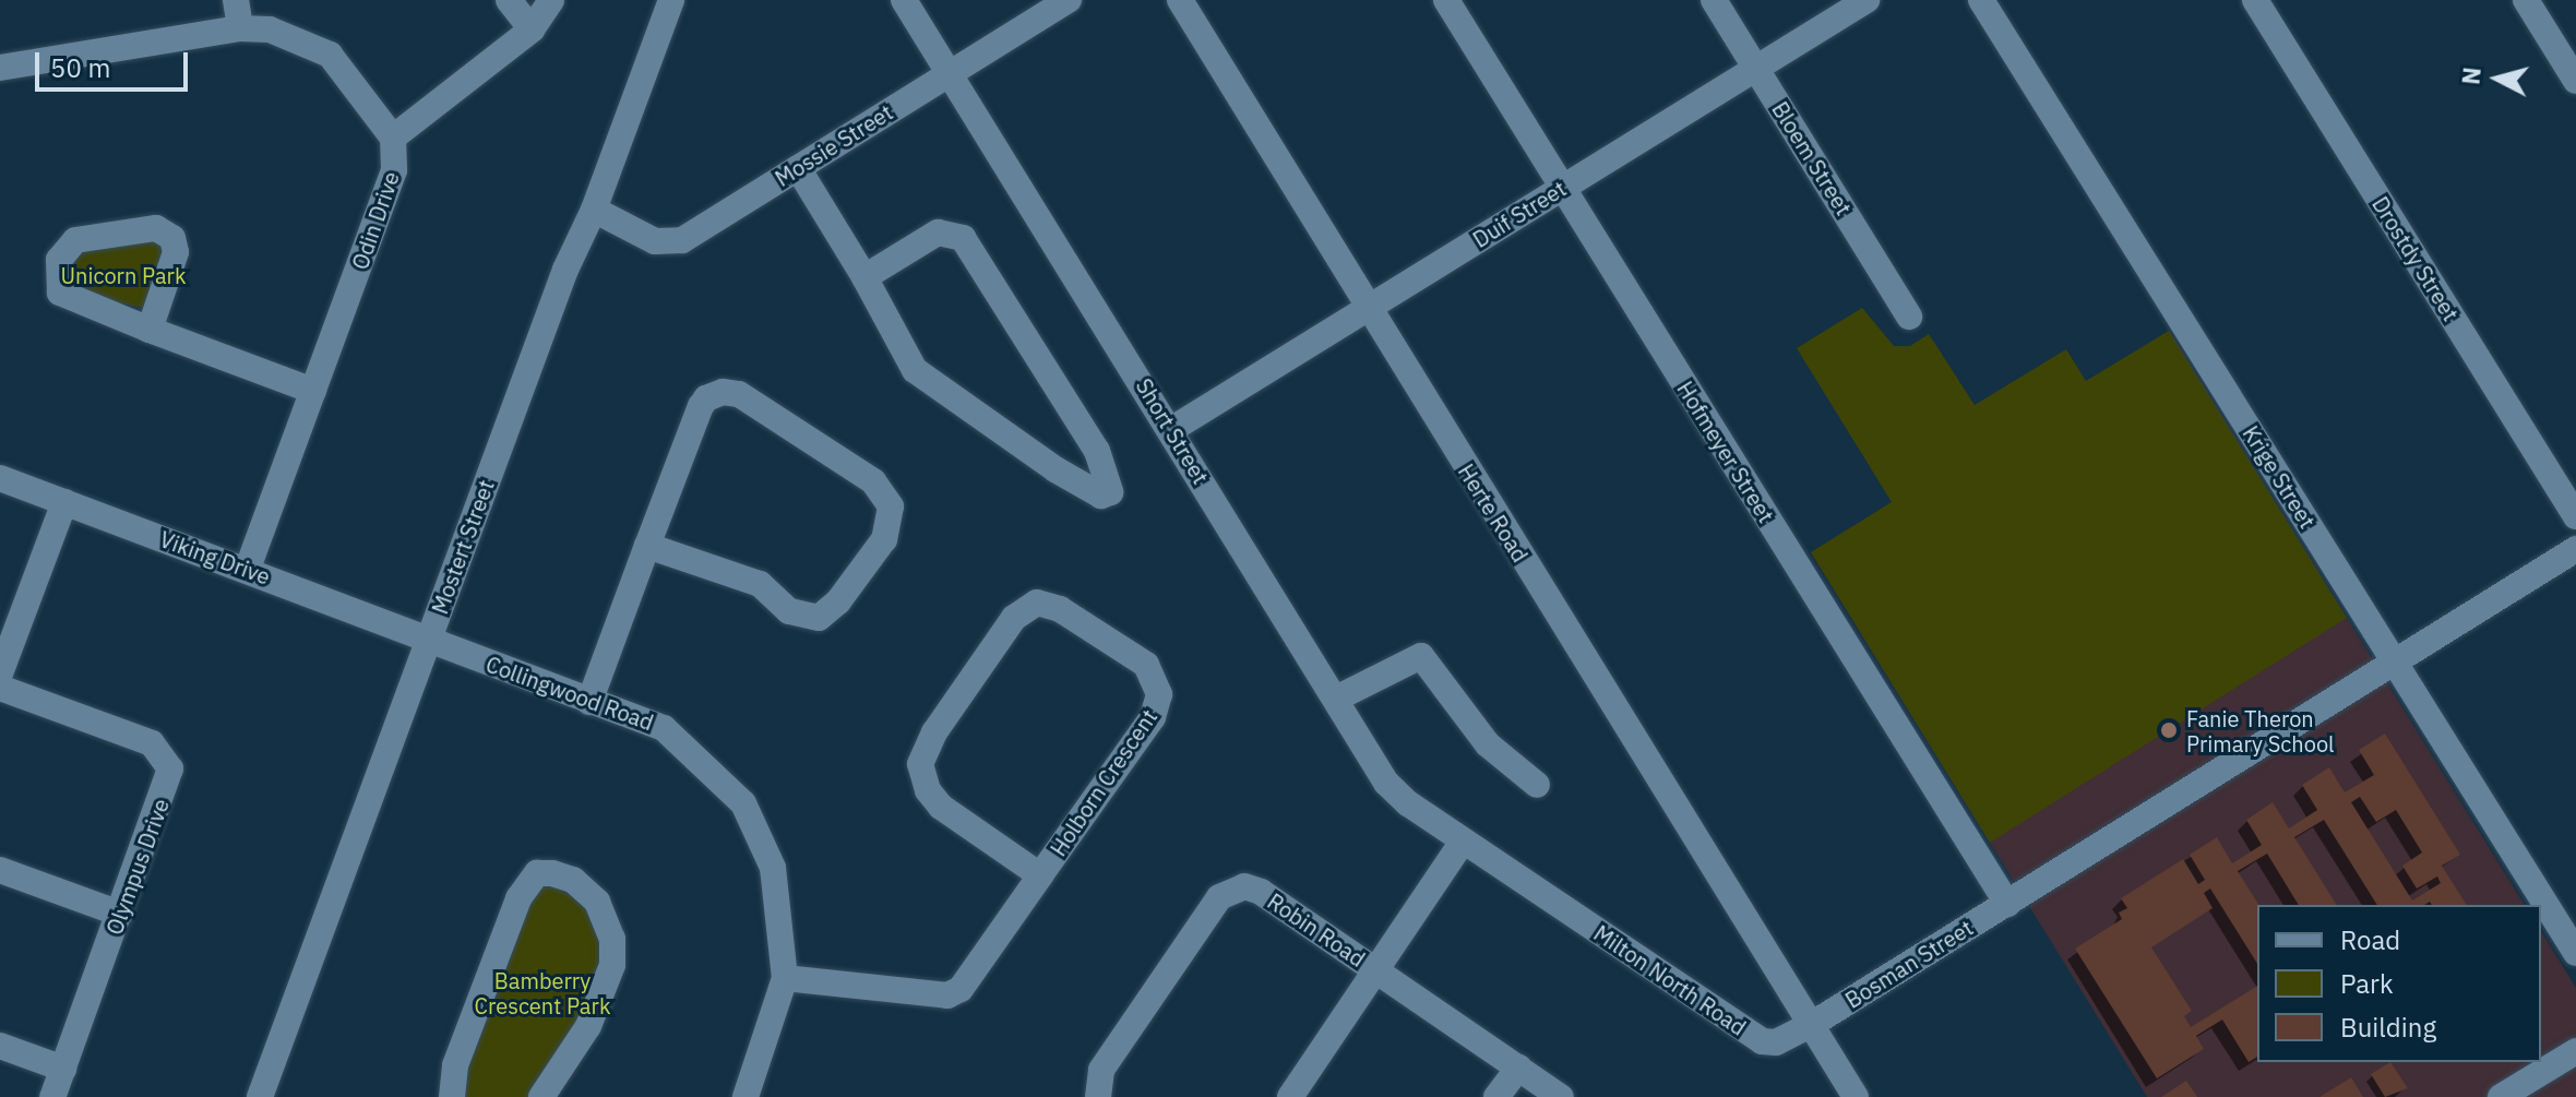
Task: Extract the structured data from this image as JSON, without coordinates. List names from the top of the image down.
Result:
{
  "streets": {
    "street": [
      "Mossie Street",
      "Bloem Street",
      "Duif Street",
      "Odin Drive",
      "Drostdy Street",
      "Short Street",
      "Hofmeyer Street",
      "Krige Street",
      "Herte Road",
      "Mostert Street",
      "Viking Drive",
      "Collingwood Road",
      "Holborn Crescent",
      "Olympus Drive",
      "Robin Road",
      "Bosman Street",
      "Milton North Road"
    ]
  },
  "crossings": [
    ["Mossie Street", "Short Street"],
    ["Mossie Street", "Mostert Street"],
    ["Bloem Street", "Duif Street"],
    ["Duif Street", "Short Street"],
    ["Duif Street", "Hofmeyer Street"],
    ["Duif Street", "Herte Road"],
    ["Odin Drive", "Viking Drive"],
    ["Short Street", "Milton North Road"],
    ["Hofmeyer Street", "Bosman Street"],
    ["Krige Street", "Bosman Street"],
    ["Herte Road", "Bosman Street"],
    ["Herte Road", "Milton North Road"],
    ["Mostert Street", "Viking Drive"],
    ["Mostert Street", "Collingwood Road"],
    ["Viking Drive", "Collingwood Road"],
    ["Collingwood Road", "Holborn Crescent"],
    ["Bosman Street", "Milton North Road"]
  ],
  "parks": ["Unicorn Park", "Bamberry Crescent Park"],
  "places": ["Fanie Theron Primary School"],
  "legend": ["Road", "Park", "Building"],
  "scale_bar": "50 m",
  "north": "left"
}
